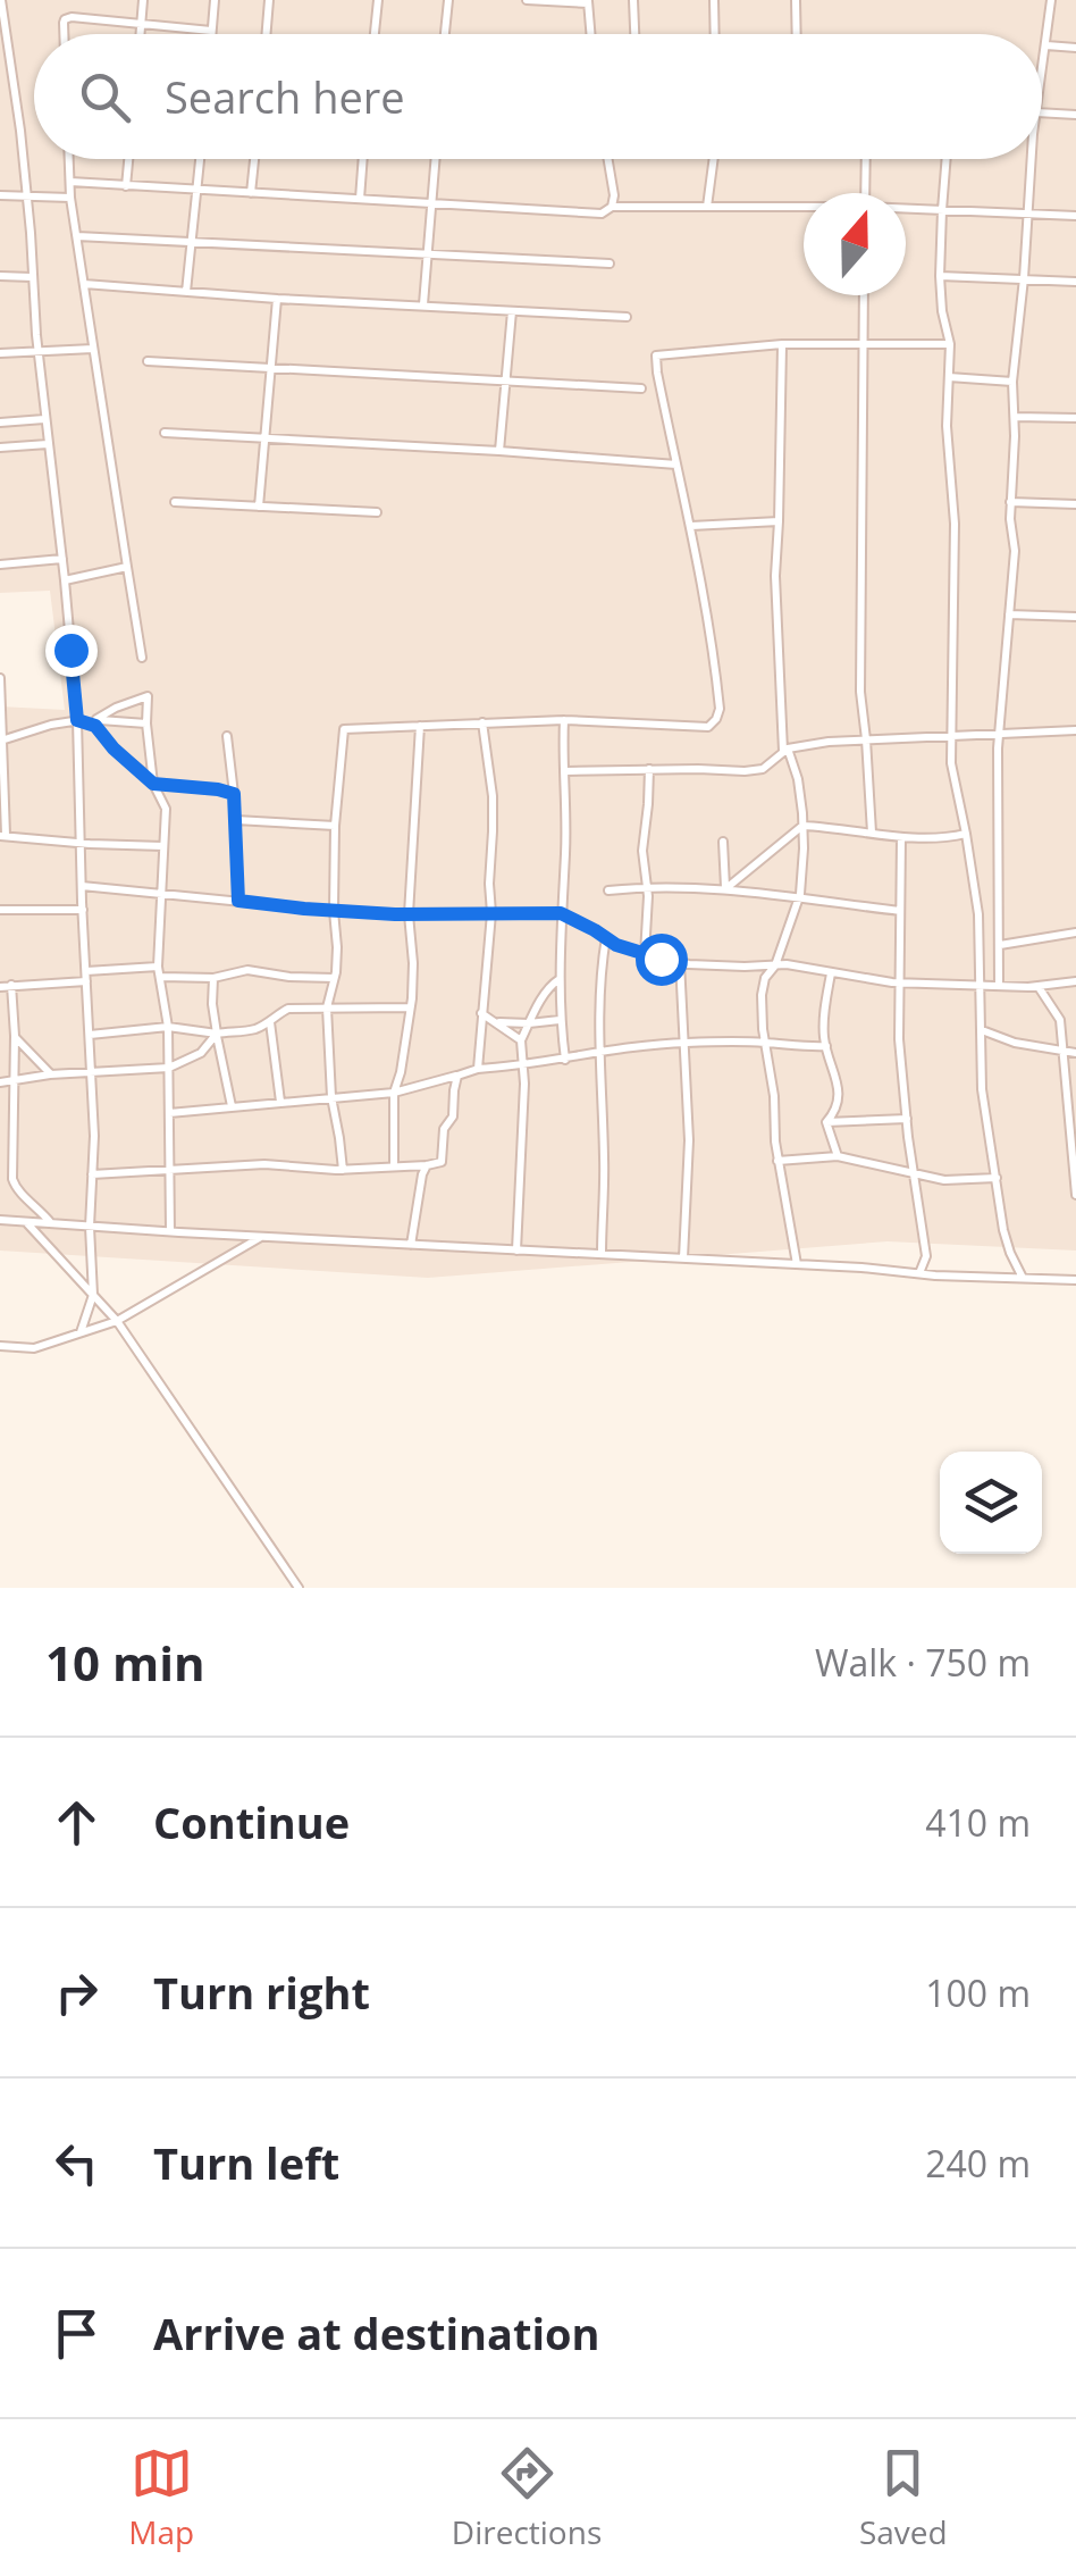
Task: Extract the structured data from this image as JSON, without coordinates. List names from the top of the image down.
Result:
{
  "north": "top",
  "page": {
    "search": "Search here",
    "heading": ["10 min", "Walk · 750 m"],
    "list": [
      ["Continue", "410 m"],
      ["Turn right", "100 m"],
      ["Turn left", "240 m"],
      "Arrive at destination"
    ],
    "nav": ["Map", "Directions", "Saved"]
  }
}
